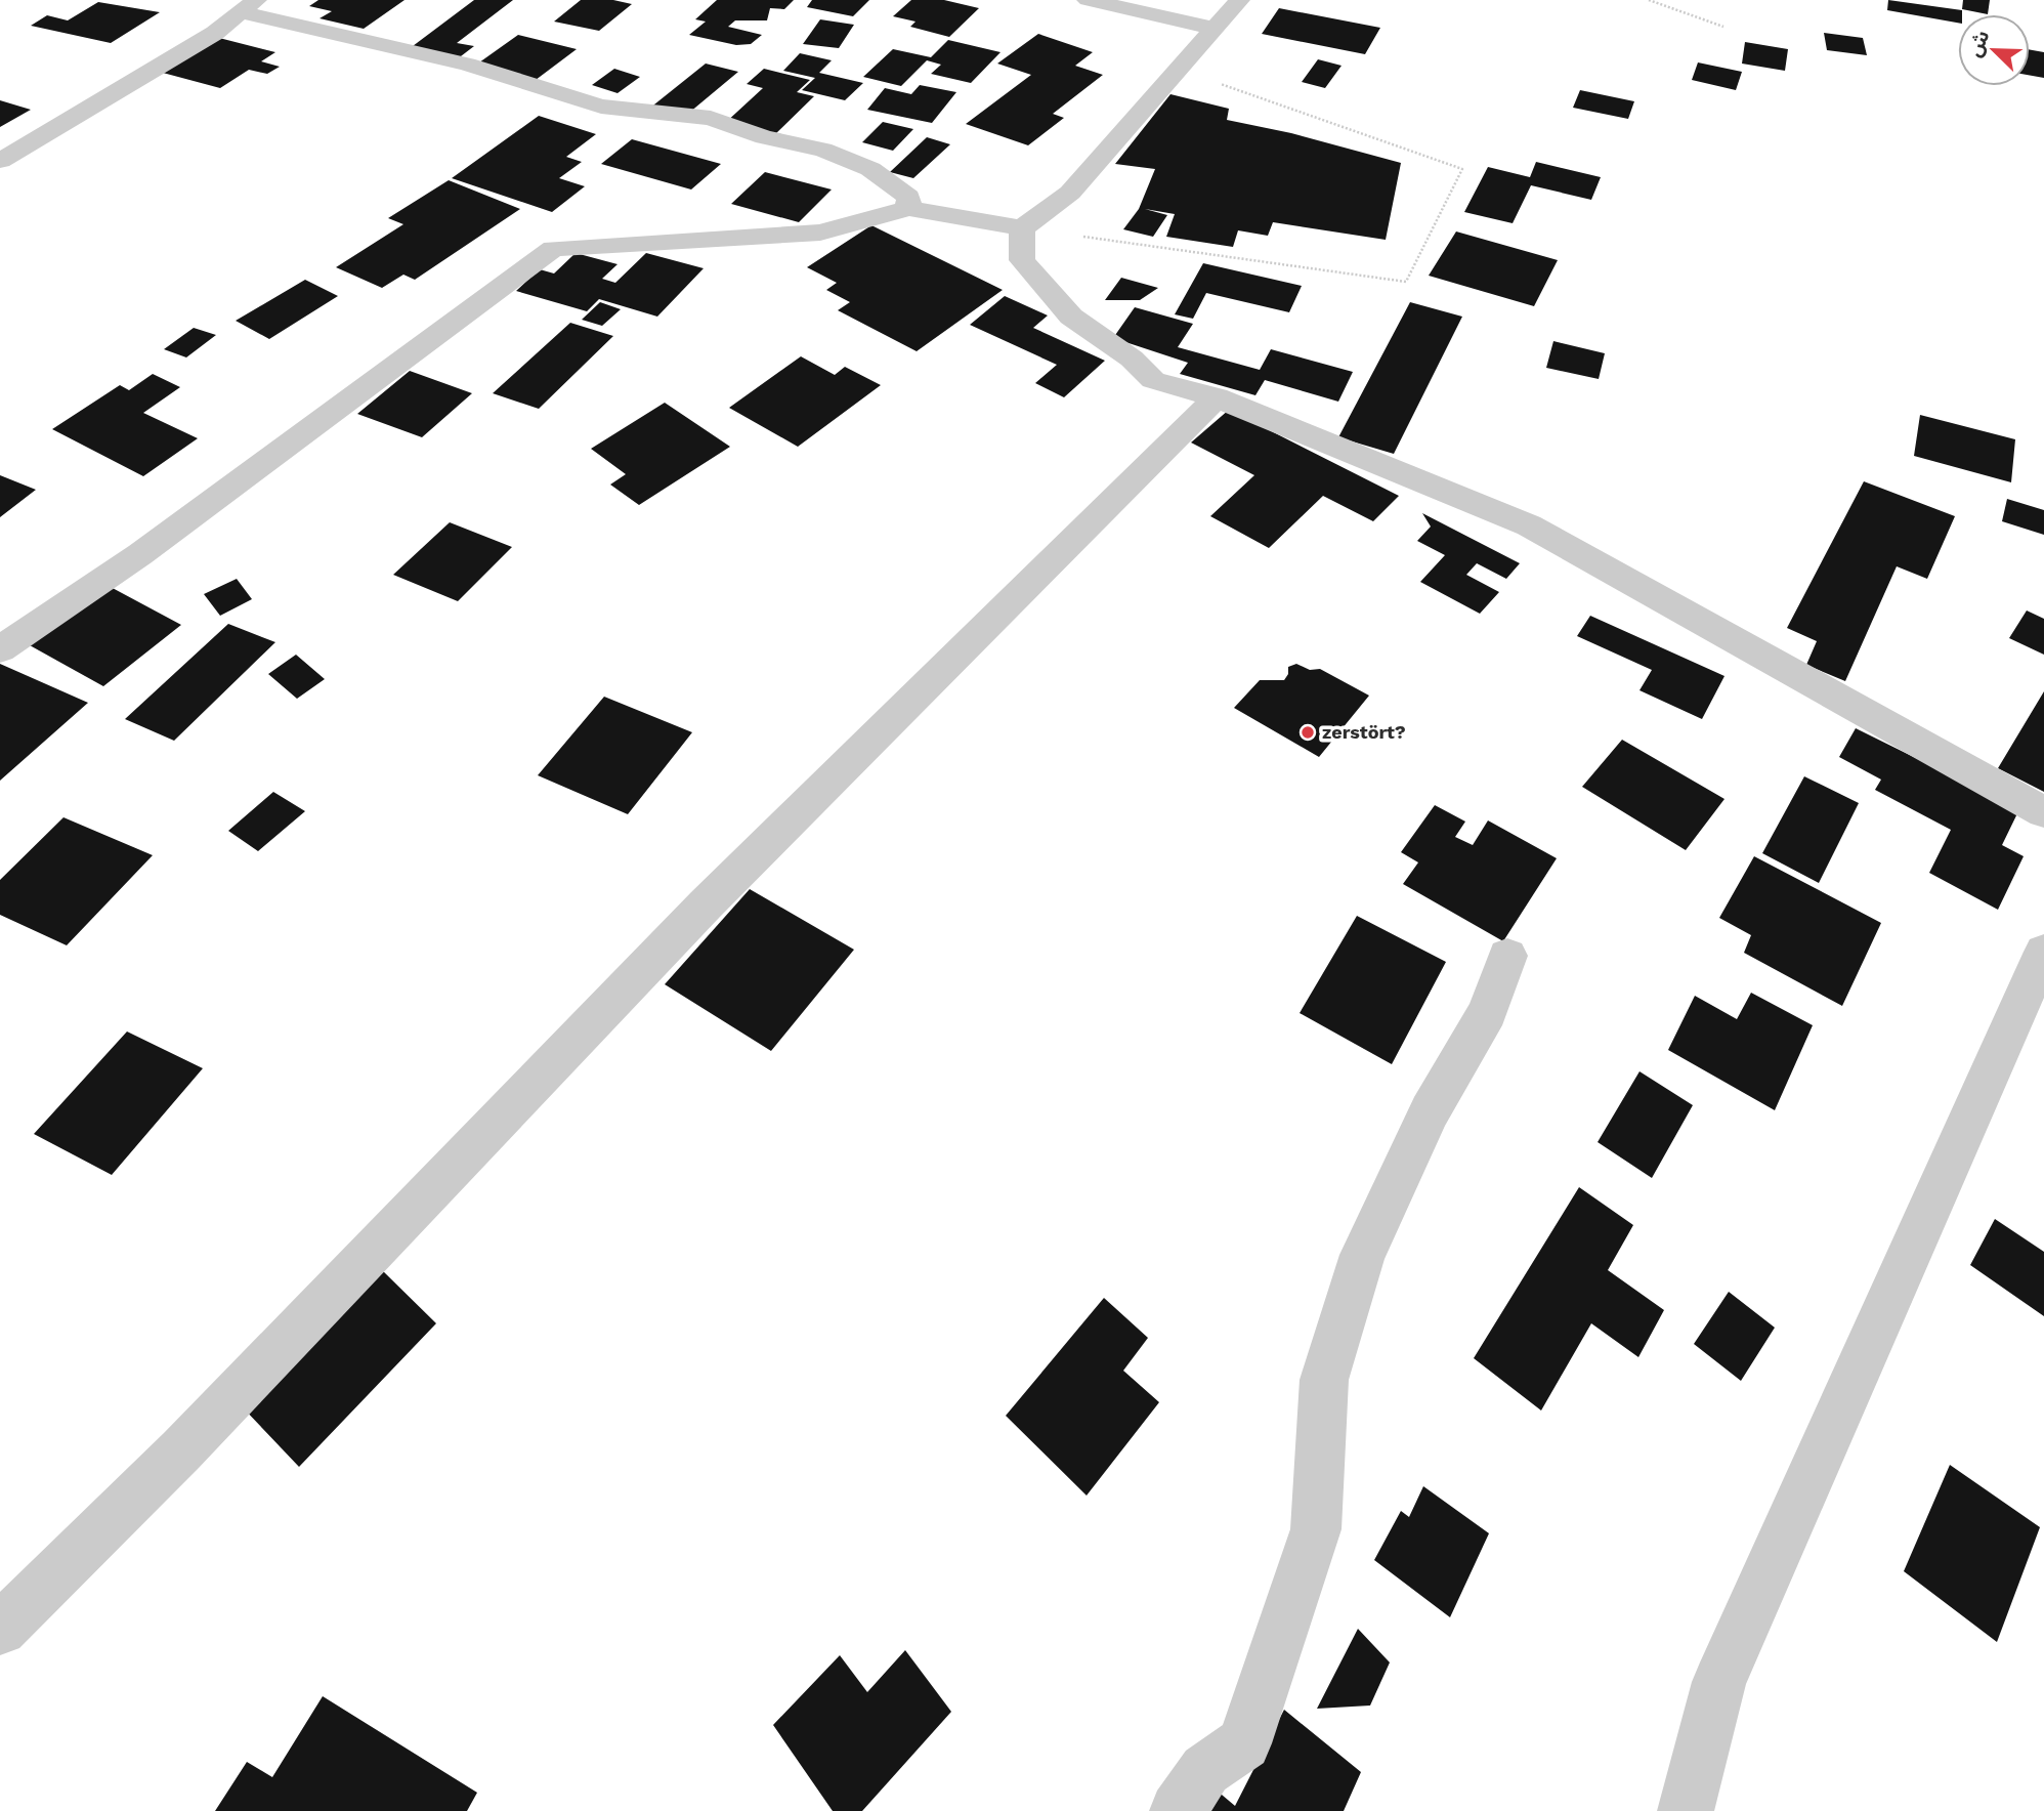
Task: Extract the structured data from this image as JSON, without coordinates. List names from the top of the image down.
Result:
{
  "places": ["zerstört?"],
  "north": "top left"
}
